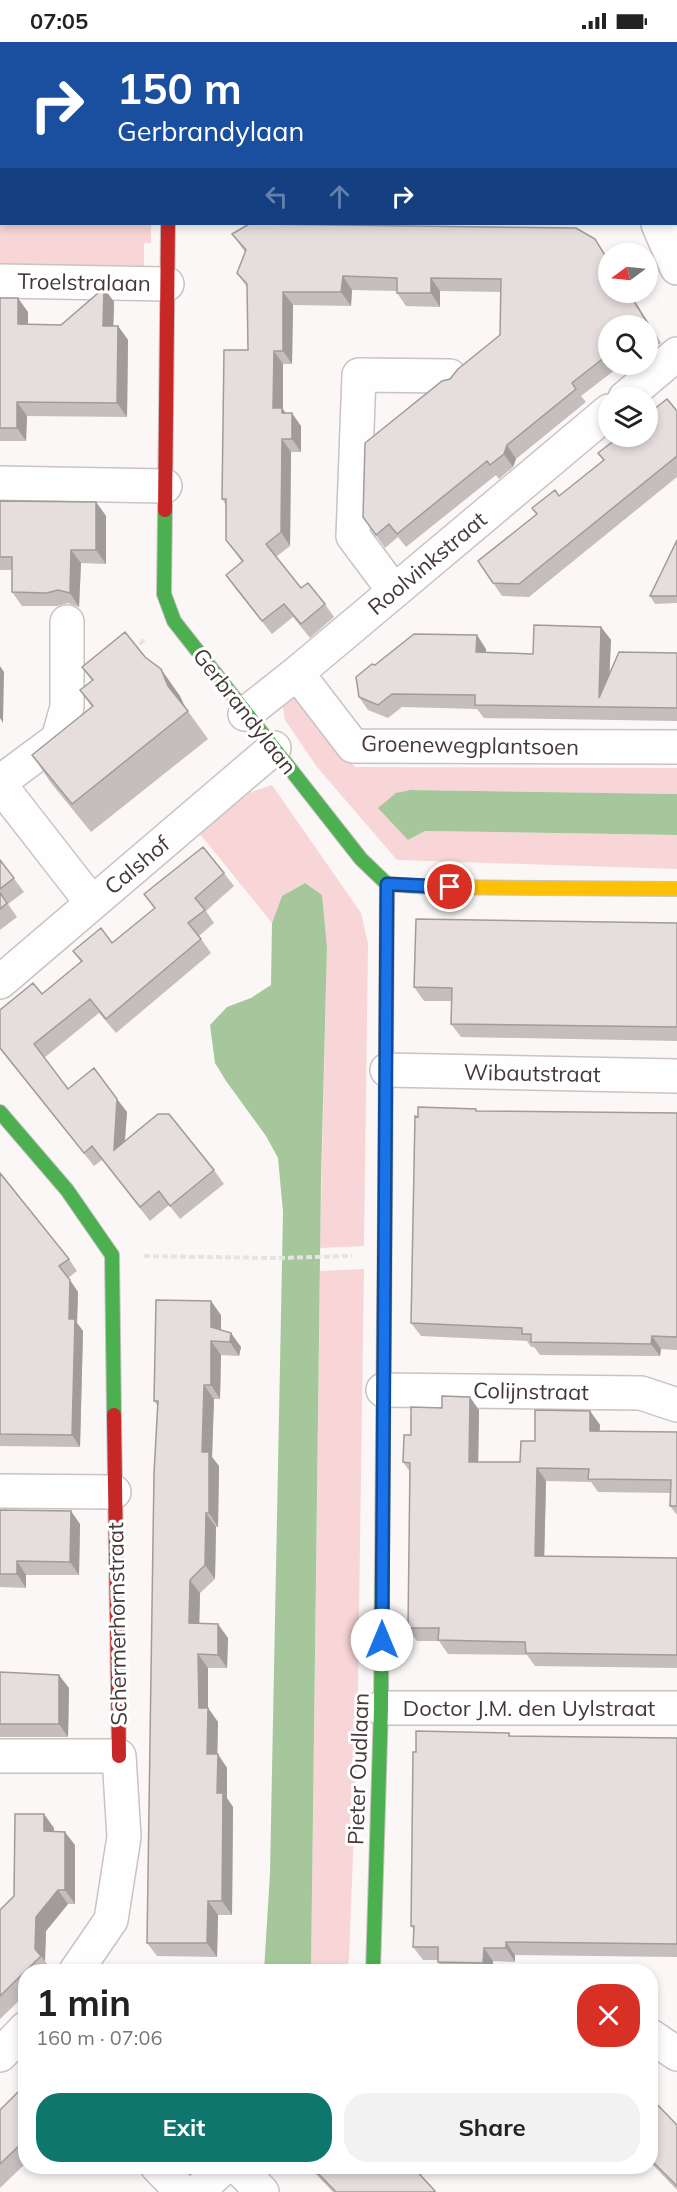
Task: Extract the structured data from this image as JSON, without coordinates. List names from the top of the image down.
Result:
{
  "streets": {
    "street": [
      "Troelstralaan",
      "Roolvinkstraat",
      "Gerbrandylaan",
      "Groenewegplantsoen",
      "Calshof",
      "Wibautstraat",
      "Colijnstraat",
      "Schermerhornstraat",
      "Doctor J.M. den Uylstraat",
      "Pieter Oudlaan"
    ]
  },
  "crossings": [
    ["Troelstralaan", "Gerbrandylaan"],
    ["Roolvinkstraat", "Gerbrandylaan"],
    ["Roolvinkstraat", "Groenewegplantsoen"],
    ["Gerbrandylaan", "Calshof"],
    ["Gerbrandylaan", "Pieter Oudlaan"],
    ["Wibautstraat", "Pieter Oudlaan"],
    ["Colijnstraat", "Pieter Oudlaan"],
    ["Doctor J.M. den Uylstraat", "Pieter Oudlaan"]
  ],
  "north": "left",
  "page": {
    "status": "07:05",
    "turn": ["150 m", "Gerbrandylaan"],
    "heading": ["1 min", "160 m · 07:06"],
    "buttons": ["Exit", "Share"]
  }
}
